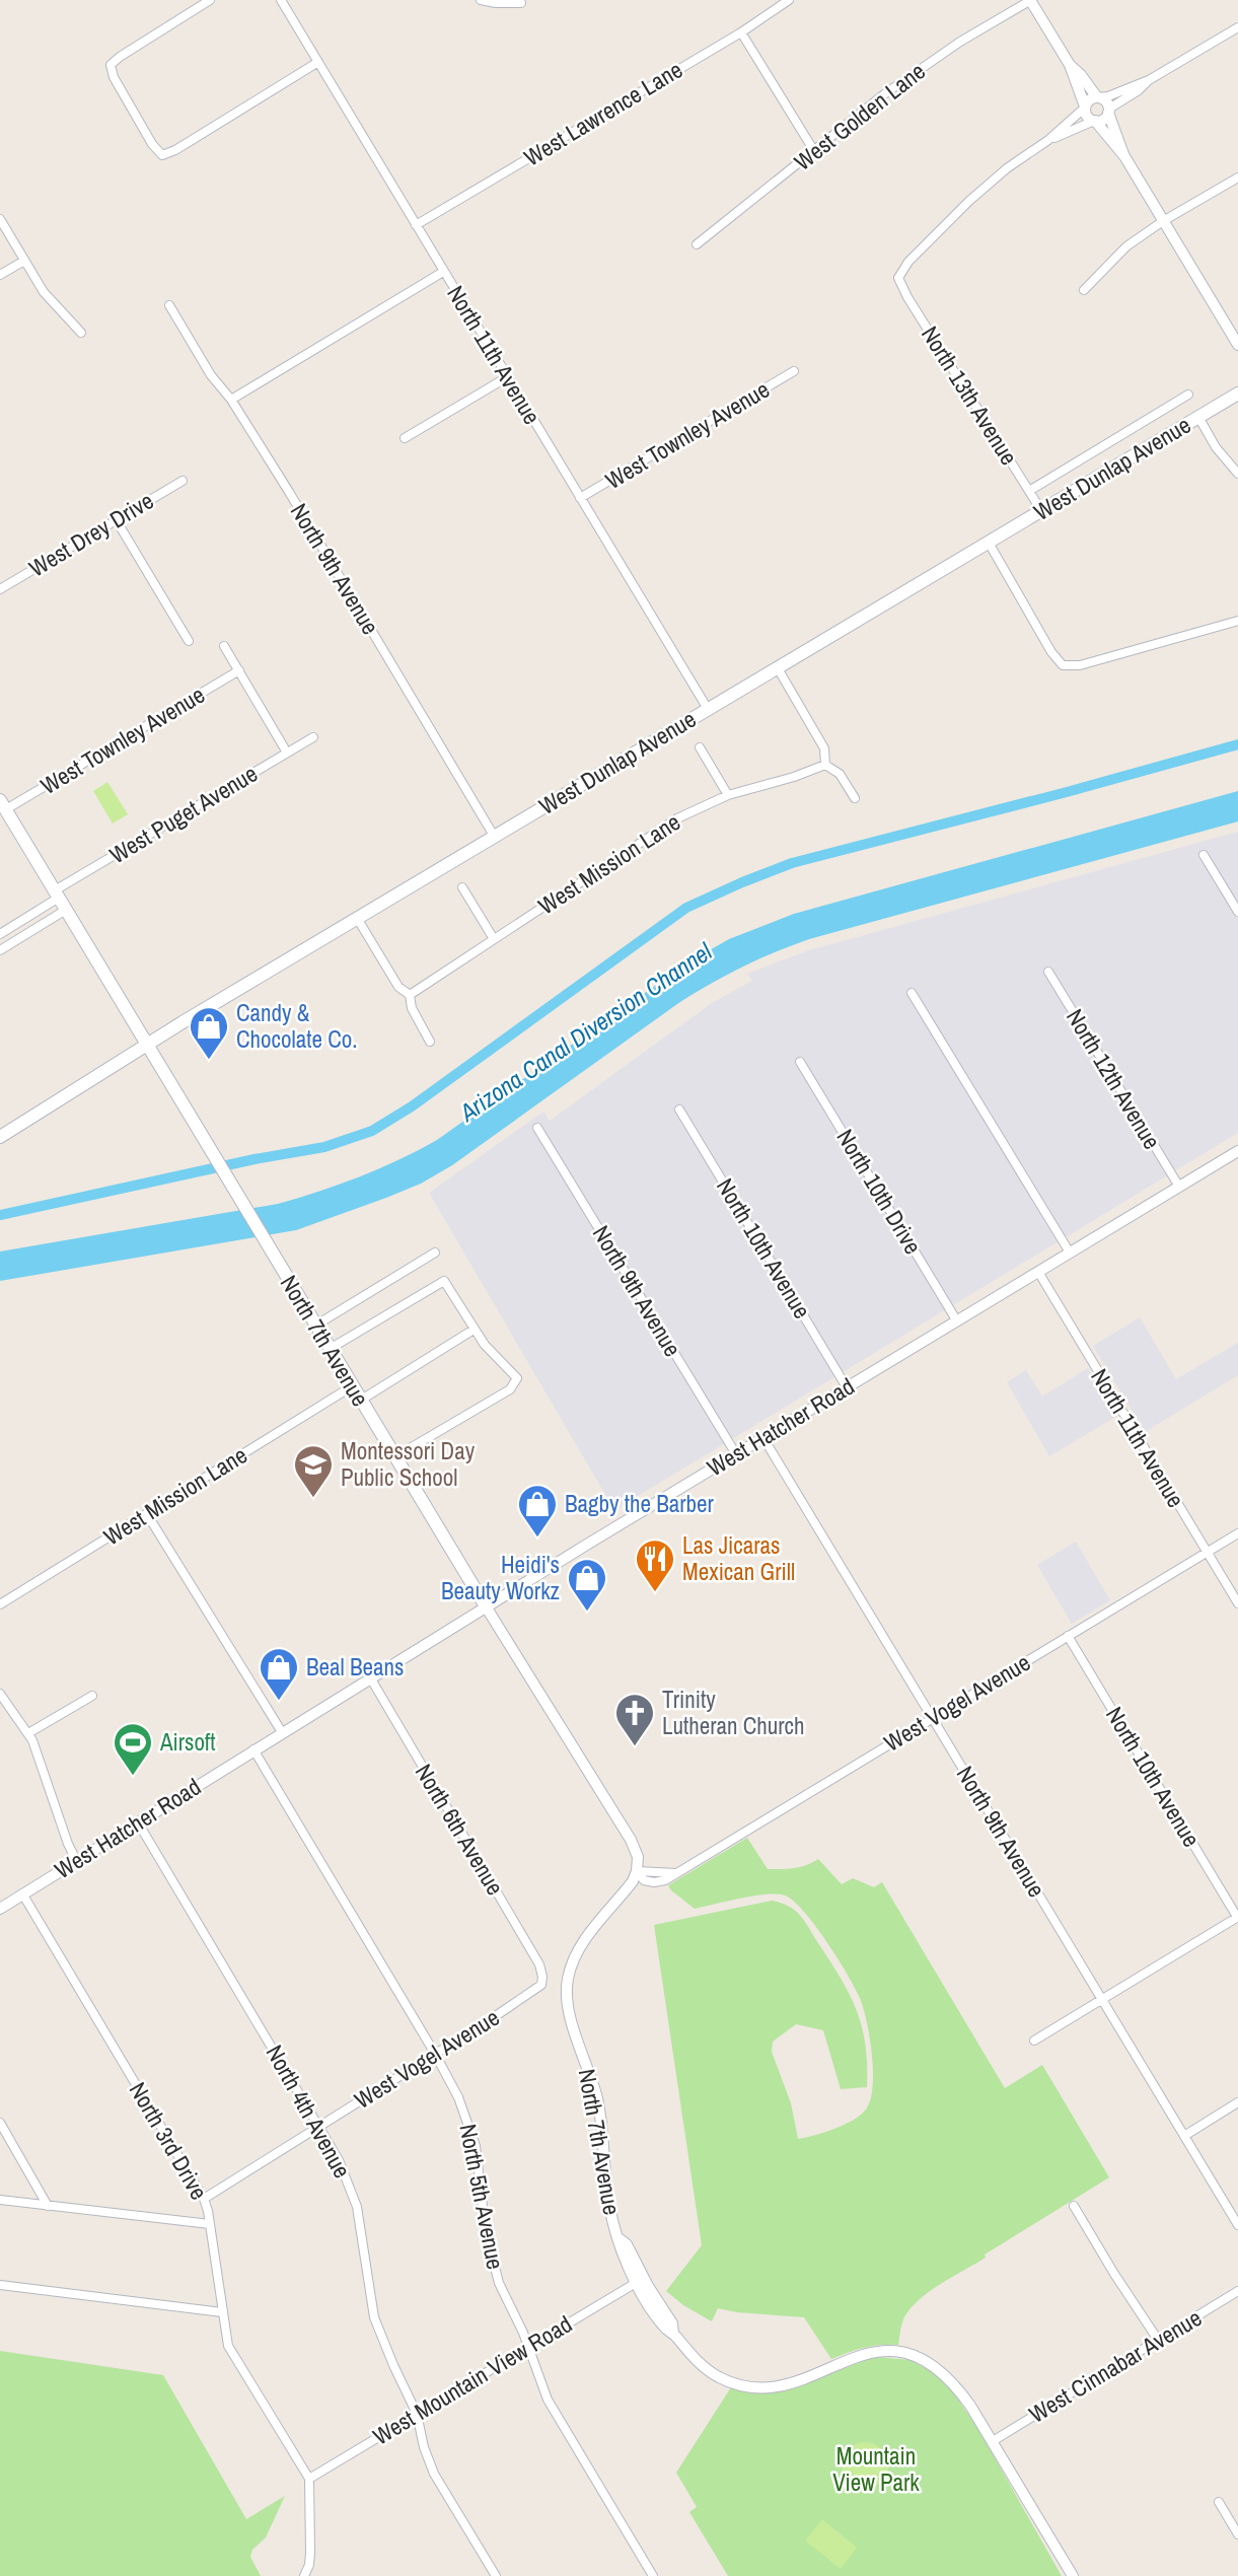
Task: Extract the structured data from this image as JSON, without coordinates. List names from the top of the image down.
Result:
{
  "streets": {
    "main road": ["West Dunlap Avenue", "North 7th Avenue"],
    "street": [
      "West Lawrence Lane",
      "West Golden Lane",
      "North 11th Avenue",
      "North 13th Avenue",
      "West Townley Avenue",
      "West Drey Drive",
      "North 9th Avenue",
      "West Puget Avenue",
      "West Mission Lane",
      "North 12th Avenue",
      "North 10th Drive",
      "North 10th Avenue",
      "West Hatcher Road",
      "West Vogel Avenue",
      "North 6th Avenue",
      "North 4th Avenue",
      "North 3rd Drive",
      "North 5th Avenue",
      "West Cinnabar Avenue",
      "West Mountain View Road"
    ]
  },
  "crossings": [
    ["West Lawrence Lane", "North 11th Avenue"],
    ["North 11th Avenue", "West Townley Avenue"],
    ["North 11th Avenue", "West Dunlap Avenue"],
    ["North 11th Avenue", "West Hatcher Road"],
    ["North 11th Avenue", "West Vogel Avenue"],
    ["North 13th Avenue", "West Dunlap Avenue"],
    ["West Townley Avenue", "North 7th Avenue"],
    ["West Dunlap Avenue", "North 9th Avenue"],
    ["West Dunlap Avenue", "North 7th Avenue"],
    ["North 9th Avenue", "West Hatcher Road"],
    ["North 9th Avenue", "West Vogel Avenue"],
    ["West Puget Avenue", "North 7th Avenue"],
    ["West Mission Lane", "North 7th Avenue"],
    ["North 12th Avenue", "West Hatcher Road"],
    ["North 10th Drive", "West Hatcher Road"],
    ["North 10th Avenue", "West Hatcher Road"],
    ["North 10th Avenue", "West Vogel Avenue"],
    ["North 7th Avenue", "West Hatcher Road"],
    ["North 7th Avenue", "West Vogel Avenue"],
    ["North 7th Avenue", "West Cinnabar Avenue"],
    ["North 7th Avenue", "West Mountain View Road"],
    ["West Hatcher Road", "North 6th Avenue"],
    ["West Hatcher Road", "North 4th Avenue"],
    ["West Hatcher Road", "North 3rd Drive"],
    ["West Hatcher Road", "North 5th Avenue"],
    ["West Vogel Avenue", "North 6th Avenue"],
    ["West Vogel Avenue", "North 4th Avenue"],
    ["West Vogel Avenue", "North 3rd Drive"],
    ["West Vogel Avenue", "North 5th Avenue"],
    ["North 4th Avenue", "West Mountain View Road"],
    ["North 3rd Drive", "West Mountain View Road"],
    ["North 5th Avenue", "West Mountain View Road"]
  ],
  "water": ["Arizona Canal Diversion Channel"],
  "parks": ["Mountain View Park"],
  "places": {
    "shop": [
      "Candy & Chocolate Co.",
      "Bagby the Barber",
      "Heidi's Beauty Workz",
      "Beal Beans"
    ],
    "school or university": ["Montessori Day Public School"],
    "restaurant": ["Las Jicaras Mexican Grill"],
    "church": ["Trinity Lutheran Church"],
    "sports": ["Airsoft"]
  }
}
